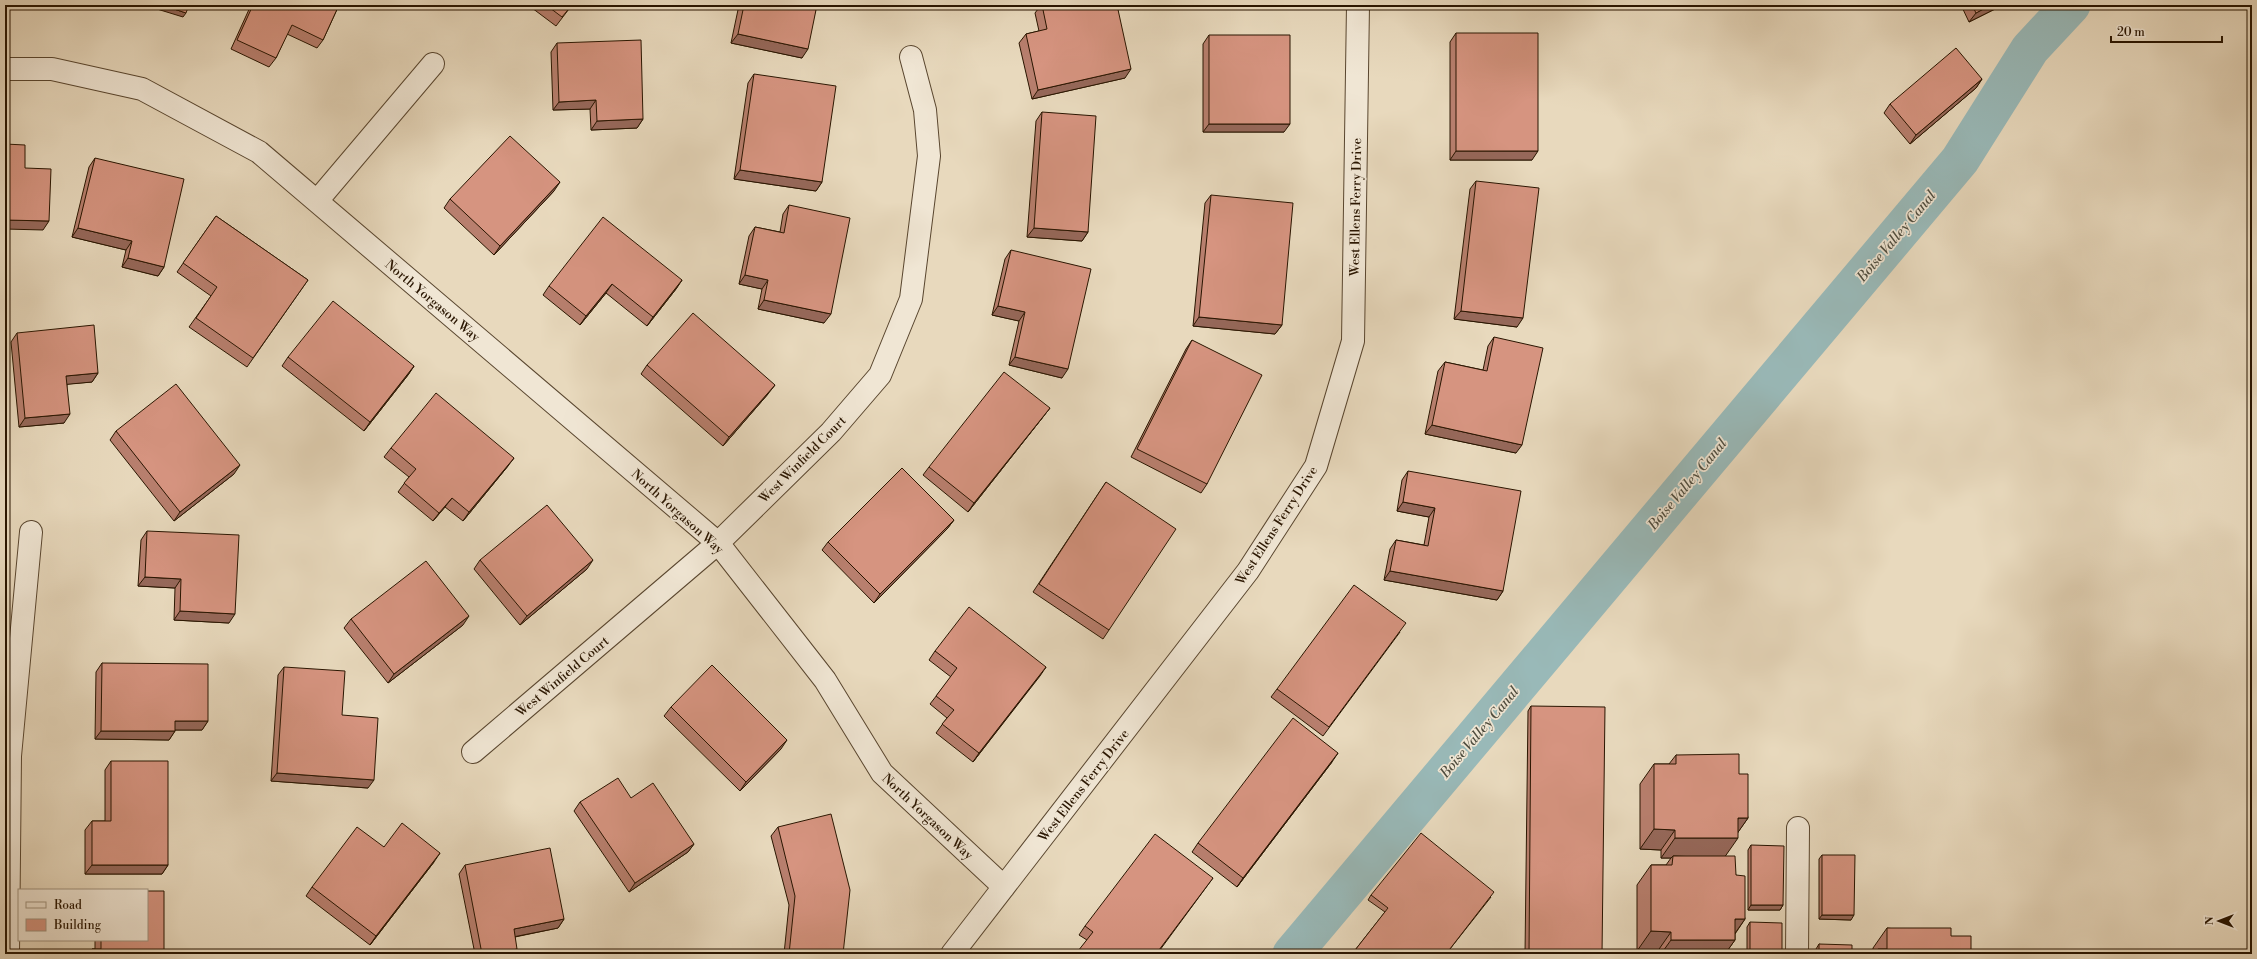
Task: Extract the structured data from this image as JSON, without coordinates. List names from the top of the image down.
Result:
{
  "streets": {
    "street": ["West Ellens Ferry Drive", "North Yorgason Way", "West Winfield Court"]
  },
  "crossings": [
    ["West Ellens Ferry Drive", "North Yorgason Way"],
    ["North Yorgason Way", "West Winfield Court"]
  ],
  "water": ["Boise Valley Canal"],
  "legend": ["Road", "Building"],
  "scale_bar": "20 m",
  "north": "left"
}
